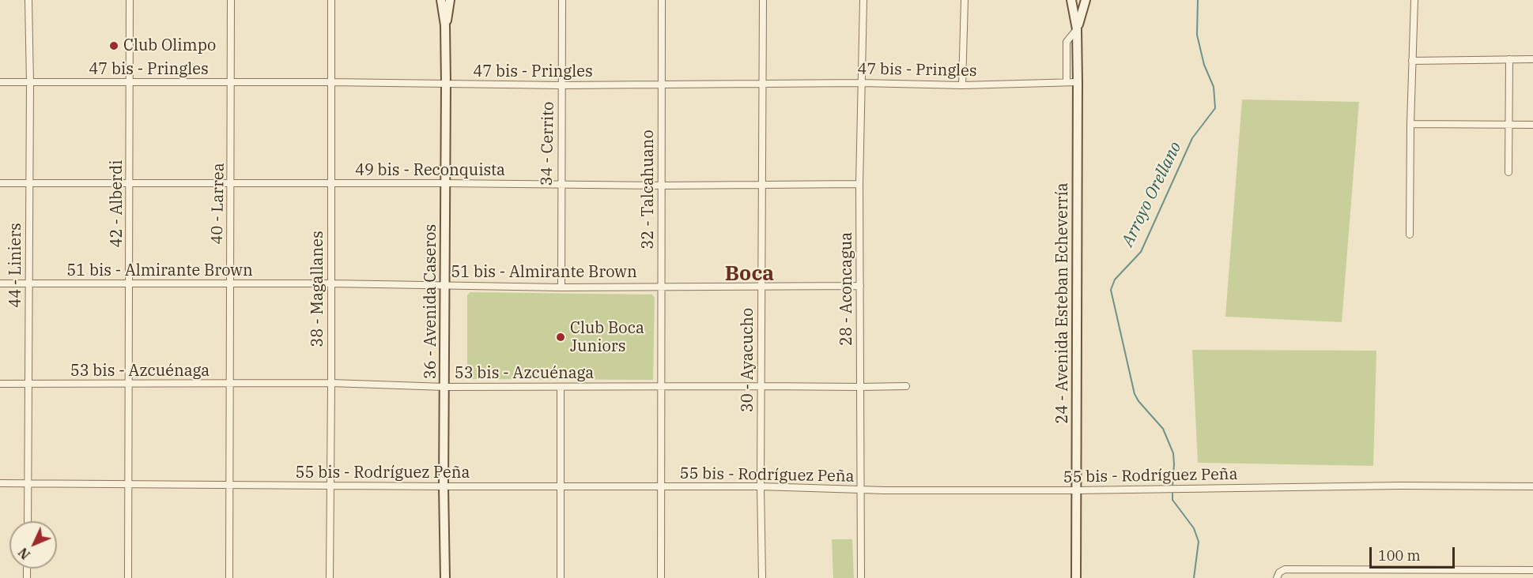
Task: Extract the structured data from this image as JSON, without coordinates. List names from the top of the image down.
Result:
{
  "streets": {
    "main road": ["36 - Avenida Caseros", "24 - Avenida Esteban Echeverría"],
    "street": [
      "47 bis - Pringles",
      "34 - Cerrito",
      "49 bis - Reconquista",
      "32 - Talcahuano",
      "42 - Alberdi",
      "40 - Larrea",
      "44 - Liniers",
      "51 bis - Almirante Brown",
      "38 - Magallanes",
      "28 - Aconcagua",
      "30 - Ayacucho",
      "53 bis - Azcuénaga",
      "55 bis - Rodríguez Peña"
    ]
  },
  "crossings": [
    ["47 bis - Pringles", "34 - Cerrito"],
    ["47 bis - Pringles", "32 - Talcahuano"],
    ["47 bis - Pringles", "42 - Alberdi"],
    ["47 bis - Pringles", "40 - Larrea"],
    ["47 bis - Pringles", "44 - Liniers"],
    ["47 bis - Pringles", "38 - Magallanes"],
    ["47 bis - Pringles", "28 - Aconcagua"],
    ["47 bis - Pringles", "36 - Avenida Caseros"],
    ["47 bis - Pringles", "24 - Avenida Esteban Echeverría"],
    ["47 bis - Pringles", "30 - Ayacucho"],
    ["34 - Cerrito", "49 bis - Reconquista"],
    ["34 - Cerrito", "51 bis - Almirante Brown"],
    ["49 bis - Reconquista", "32 - Talcahuano"],
    ["49 bis - Reconquista", "42 - Alberdi"],
    ["49 bis - Reconquista", "40 - Larrea"],
    ["49 bis - Reconquista", "44 - Liniers"],
    ["49 bis - Reconquista", "38 - Magallanes"],
    ["49 bis - Reconquista", "28 - Aconcagua"],
    ["49 bis - Reconquista", "36 - Avenida Caseros"],
    ["49 bis - Reconquista", "30 - Ayacucho"],
    ["32 - Talcahuano", "51 bis - Almirante Brown"],
    ["32 - Talcahuano", "53 bis - Azcuénaga"],
    ["32 - Talcahuano", "55 bis - Rodríguez Peña"],
    ["42 - Alberdi", "51 bis - Almirante Brown"],
    ["42 - Alberdi", "53 bis - Azcuénaga"],
    ["42 - Alberdi", "55 bis - Rodríguez Peña"],
    ["40 - Larrea", "51 bis - Almirante Brown"],
    ["40 - Larrea", "53 bis - Azcuénaga"],
    ["40 - Larrea", "55 bis - Rodríguez Peña"],
    ["44 - Liniers", "51 bis - Almirante Brown"],
    ["44 - Liniers", "53 bis - Azcuénaga"],
    ["44 - Liniers", "55 bis - Rodríguez Peña"],
    ["51 bis - Almirante Brown", "38 - Magallanes"],
    ["51 bis - Almirante Brown", "28 - Aconcagua"],
    ["51 bis - Almirante Brown", "36 - Avenida Caseros"],
    ["51 bis - Almirante Brown", "30 - Ayacucho"],
    ["38 - Magallanes", "53 bis - Azcuénaga"],
    ["38 - Magallanes", "55 bis - Rodríguez Peña"],
    ["28 - Aconcagua", "53 bis - Azcuénaga"],
    ["28 - Aconcagua", "55 bis - Rodríguez Peña"],
    ["36 - Avenida Caseros", "53 bis - Azcuénaga"],
    ["36 - Avenida Caseros", "55 bis - Rodríguez Peña"],
    ["24 - Avenida Esteban Echeverría", "55 bis - Rodríguez Peña"],
    ["30 - Ayacucho", "53 bis - Azcuénaga"],
    ["30 - Ayacucho", "55 bis - Rodríguez Peña"]
  ],
  "districts": ["Boca"],
  "water": ["Arroyo Orellano"],
  "places": ["Club Olimpo", "Club Boca Juniors"],
  "scale_bar": "100 m",
  "north": "bottom left"
}
